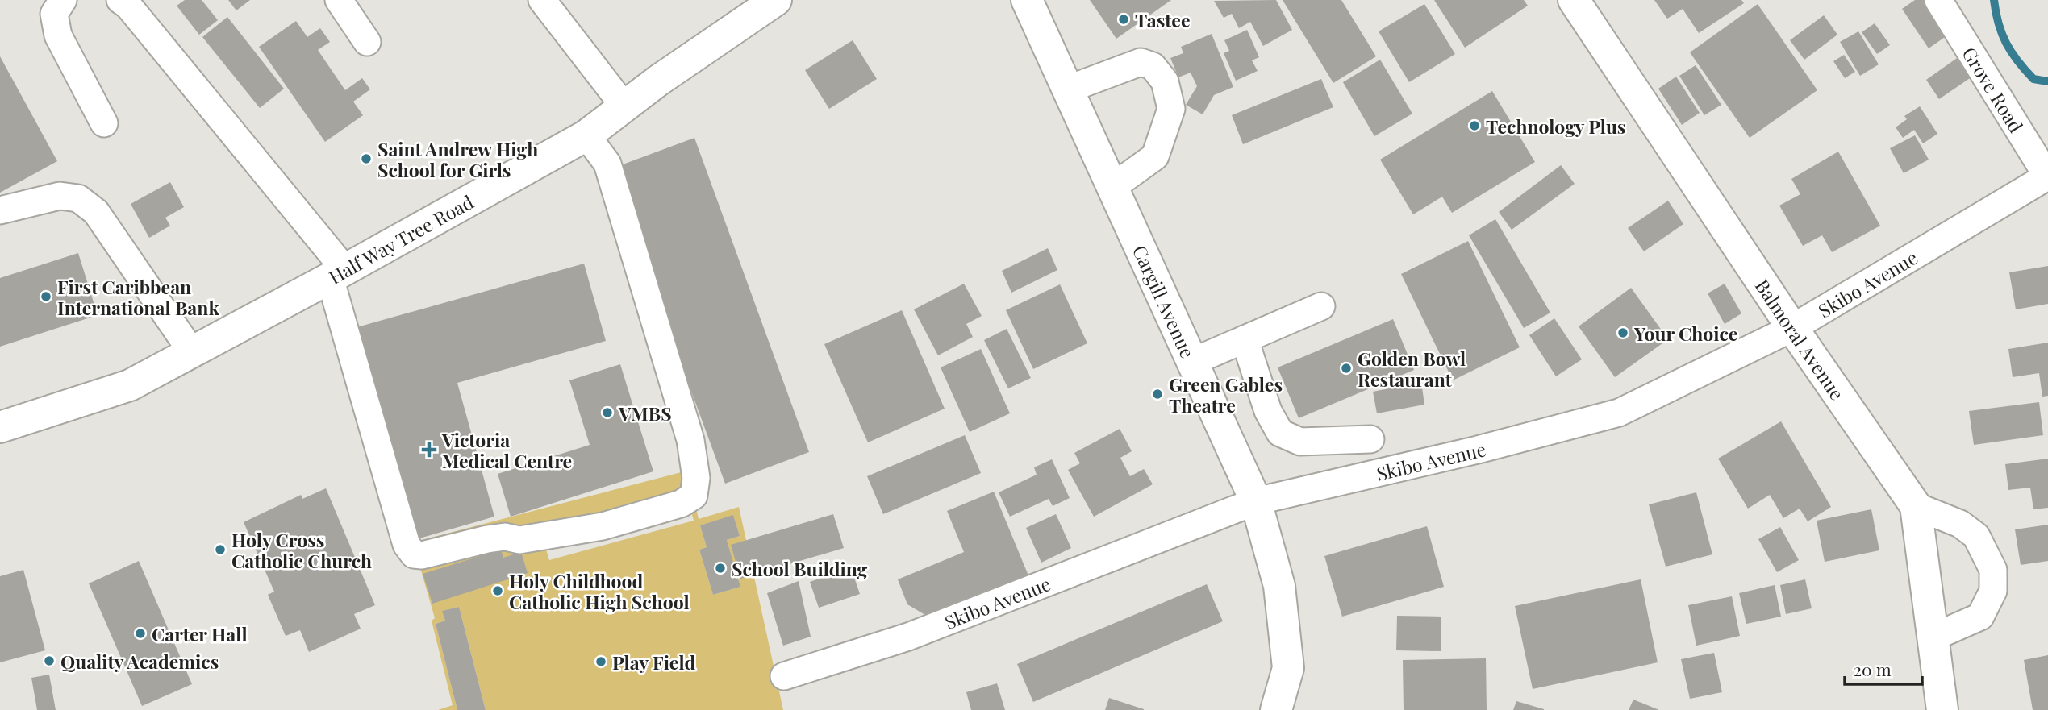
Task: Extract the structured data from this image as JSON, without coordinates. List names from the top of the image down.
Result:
{
  "streets": {
    "main road": ["Half Way Tree Road", "Cargill Avenue", "Balmoral Avenue"],
    "street": ["Grove Road", "Skibo Avenue"]
  },
  "crossings": [
    ["Grove Road", "Skibo Avenue"],
    ["Skibo Avenue", "Cargill Avenue"],
    ["Skibo Avenue", "Balmoral Avenue"]
  ],
  "places": {
    "other": [
      "Tastee",
      "Technology Plus",
      "Saint Andrew High School for Girls",
      "First Caribbean International Bank",
      "Your Choice",
      "Golden Bowl Restaurant",
      "Green Gables Theatre",
      "VMBS",
      "Holy Cross Catholic Church",
      "School Building",
      "Holy Childhood Catholic High School",
      "Carter Hall",
      "Quality Academics",
      "Play Field"
    ],
    "health": ["Victoria Medical Centre"]
  },
  "scale_bar": "20 m"
}
